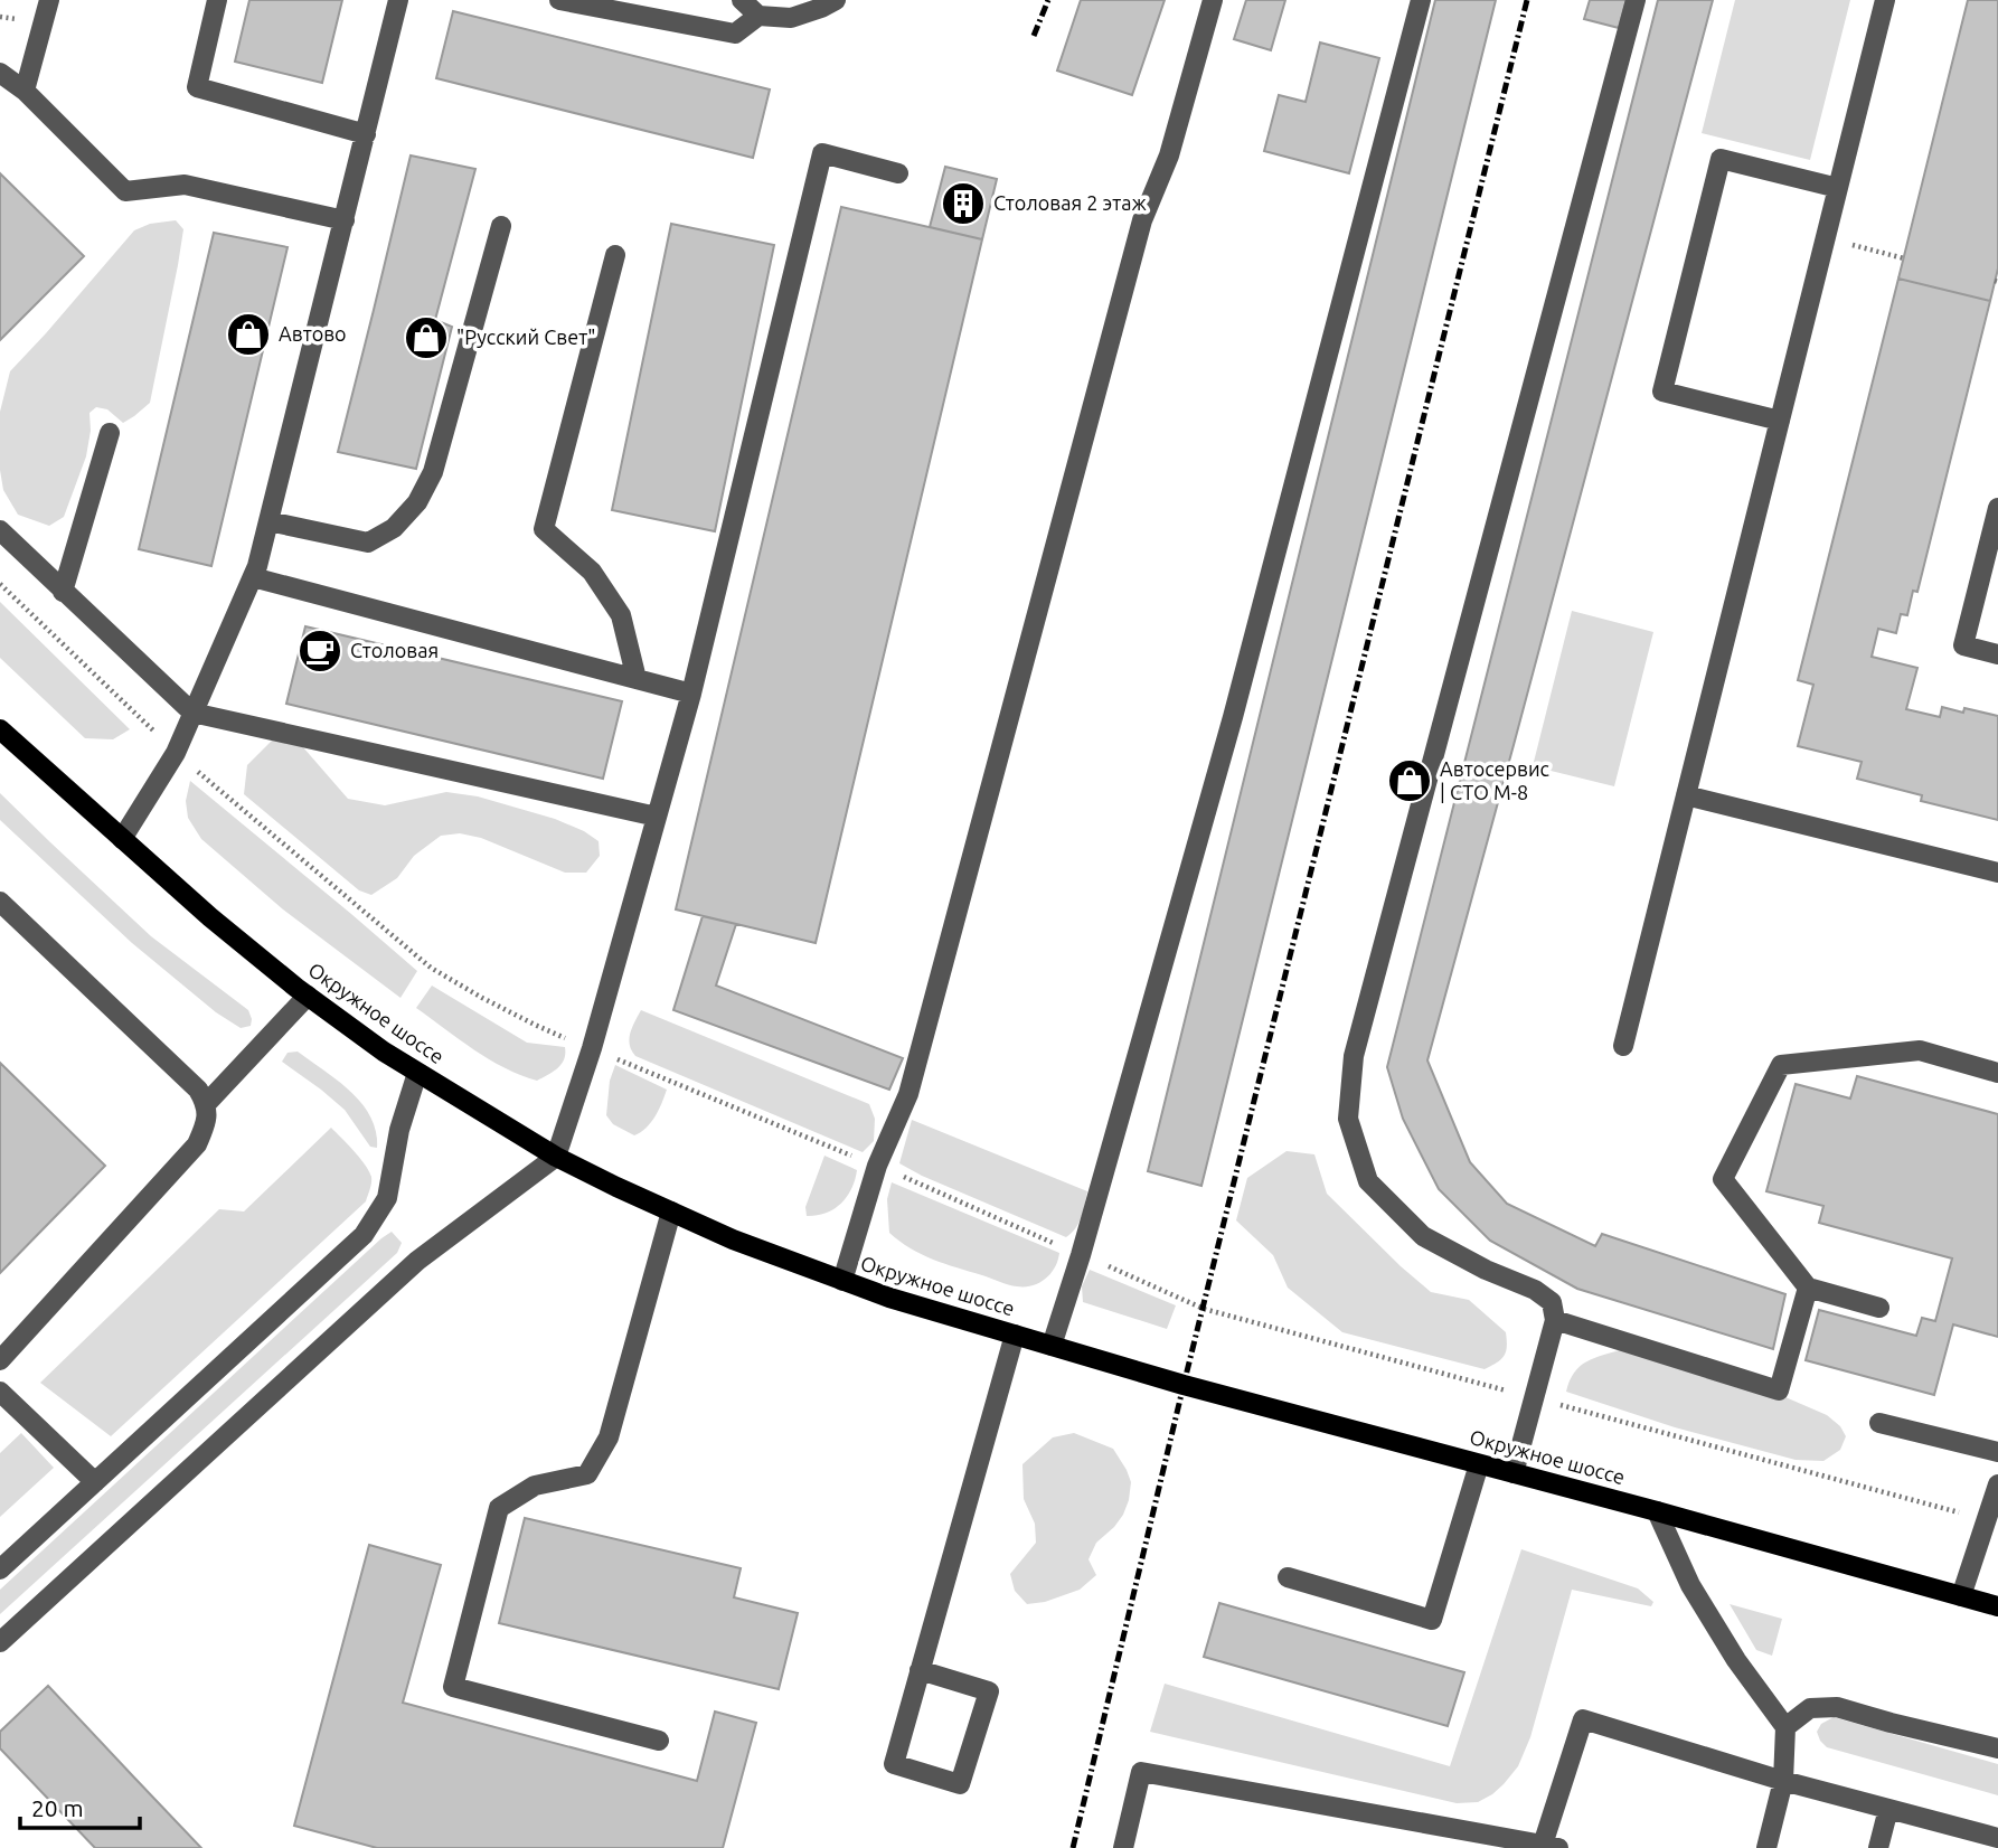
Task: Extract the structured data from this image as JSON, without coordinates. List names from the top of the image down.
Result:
{
  "streets": {
    "main road": ["Окружное шоссе"]
  },
  "places": {
    "building": ["Столовая 2 этаж"],
    "shop": ["Автово", "\"Русский Свет\"", "Автосервис | СТО М-8"],
    "cafe": ["Столовая"]
  },
  "scale_bar": "20 m"
}
